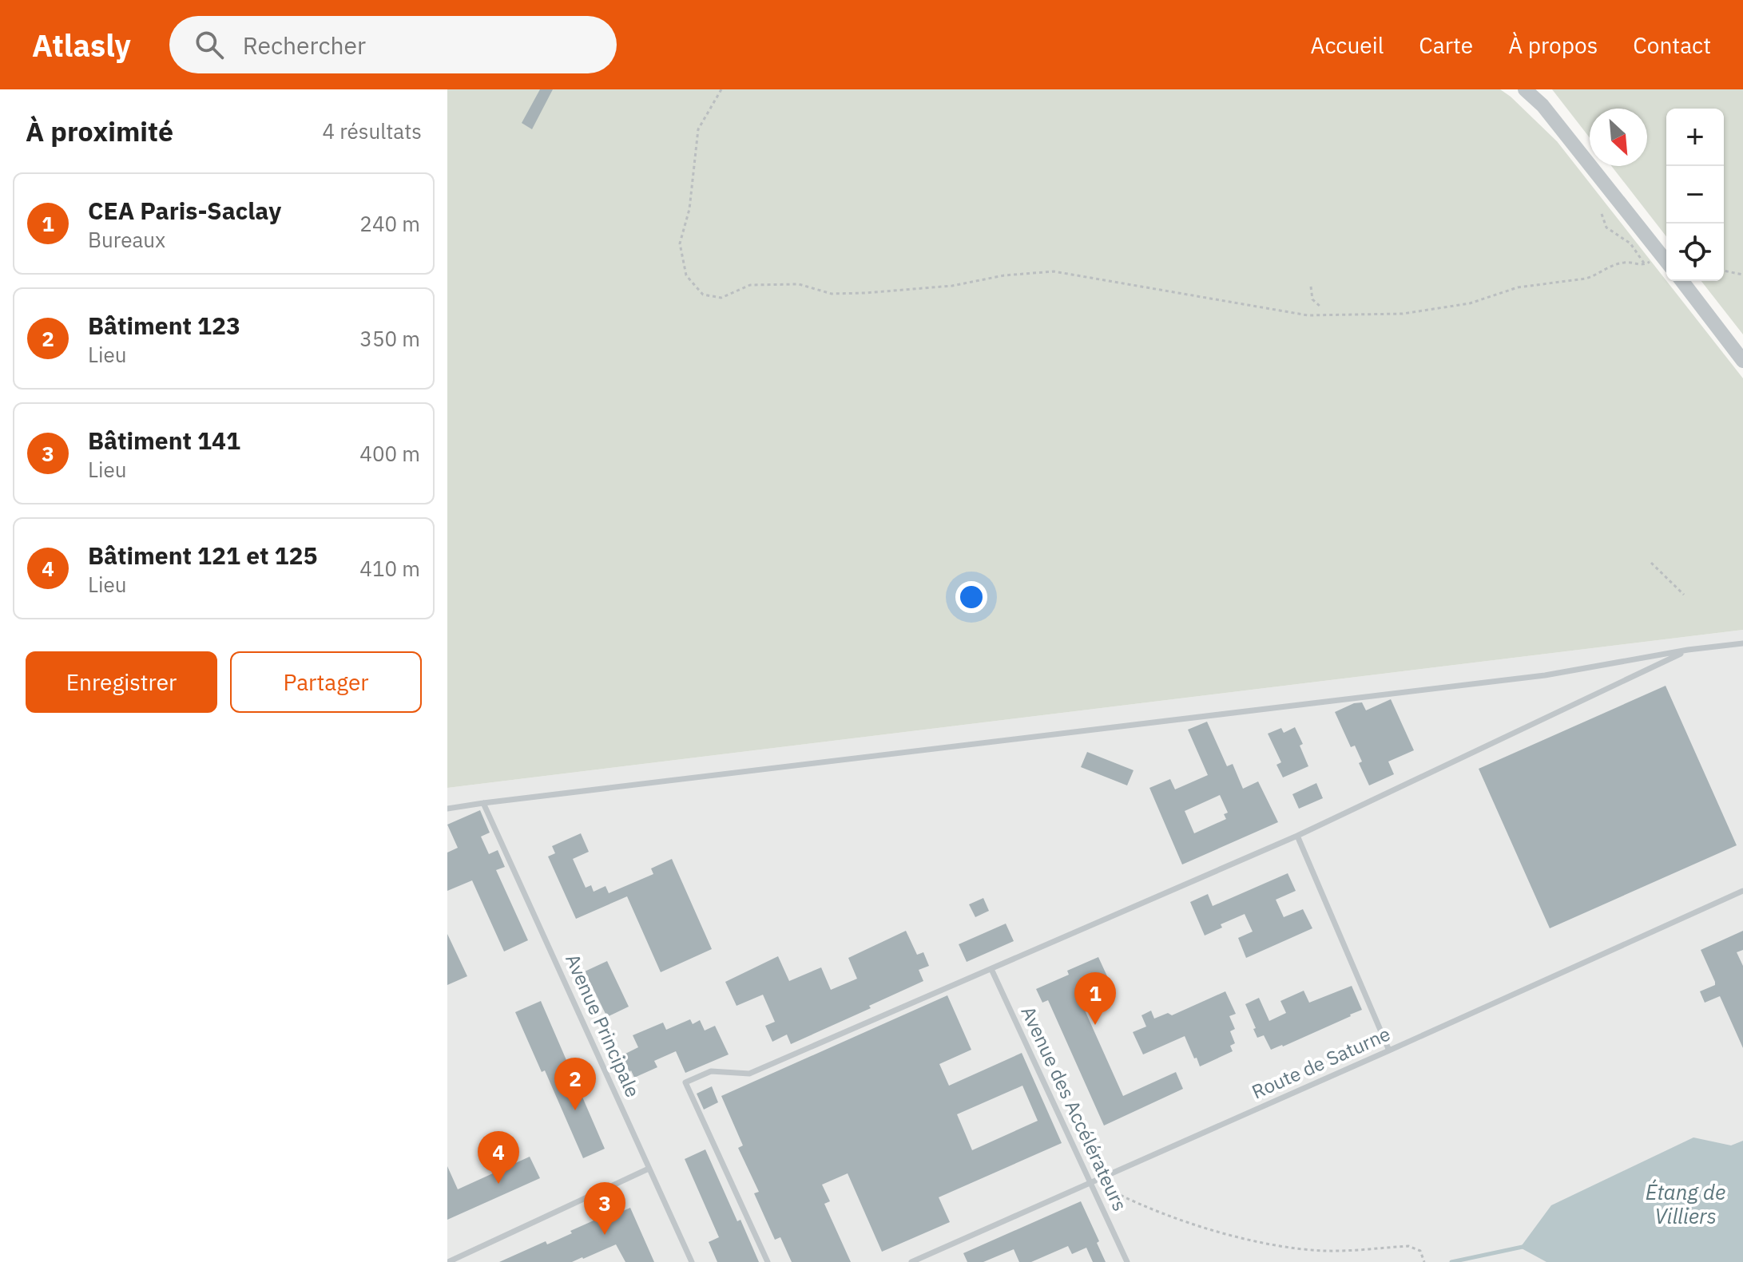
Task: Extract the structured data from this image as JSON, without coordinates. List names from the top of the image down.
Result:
{
  "streets": {
    "lane": ["Avenue Principale", "Route de Saturne", "Avenue des Accélérateurs"]
  },
  "crossings": [
    ["Route de Saturne", "Avenue des Accélérateurs"]
  ],
  "water": ["Étang de Villiers"],
  "north": "bottom right",
  "page": {
    "header": "Atlasly",
    "search": "Rechercher",
    "nav": [
      "Accueil",
      "Carte",
      "À propos",
      "Contact"
    ],
    "heading": ["À proximité", "4 résultats"],
    "map_buttons": ["+", "−"],
    "list": [
      {
        "mark": "1",
        "name": "CEA Paris-Saclay",
        "note": "Bureaux",
        "value": "240 m"
      },
      {
        "mark": "2",
        "name": "Bâtiment 123",
        "note": "Lieu",
        "value": "350 m"
      },
      {
        "mark": "3",
        "name": "Bâtiment 141",
        "note": "Lieu",
        "value": "400 m"
      },
      {
        "mark": "4",
        "name": "Bâtiment 121 et 125",
        "note": "Lieu",
        "value": "410 m"
      }
    ],
    "buttons": ["Enregistrer", "Partager"],
    "pins": [
      "1",
      "2",
      "4",
      "3"
    ]
  }
}
